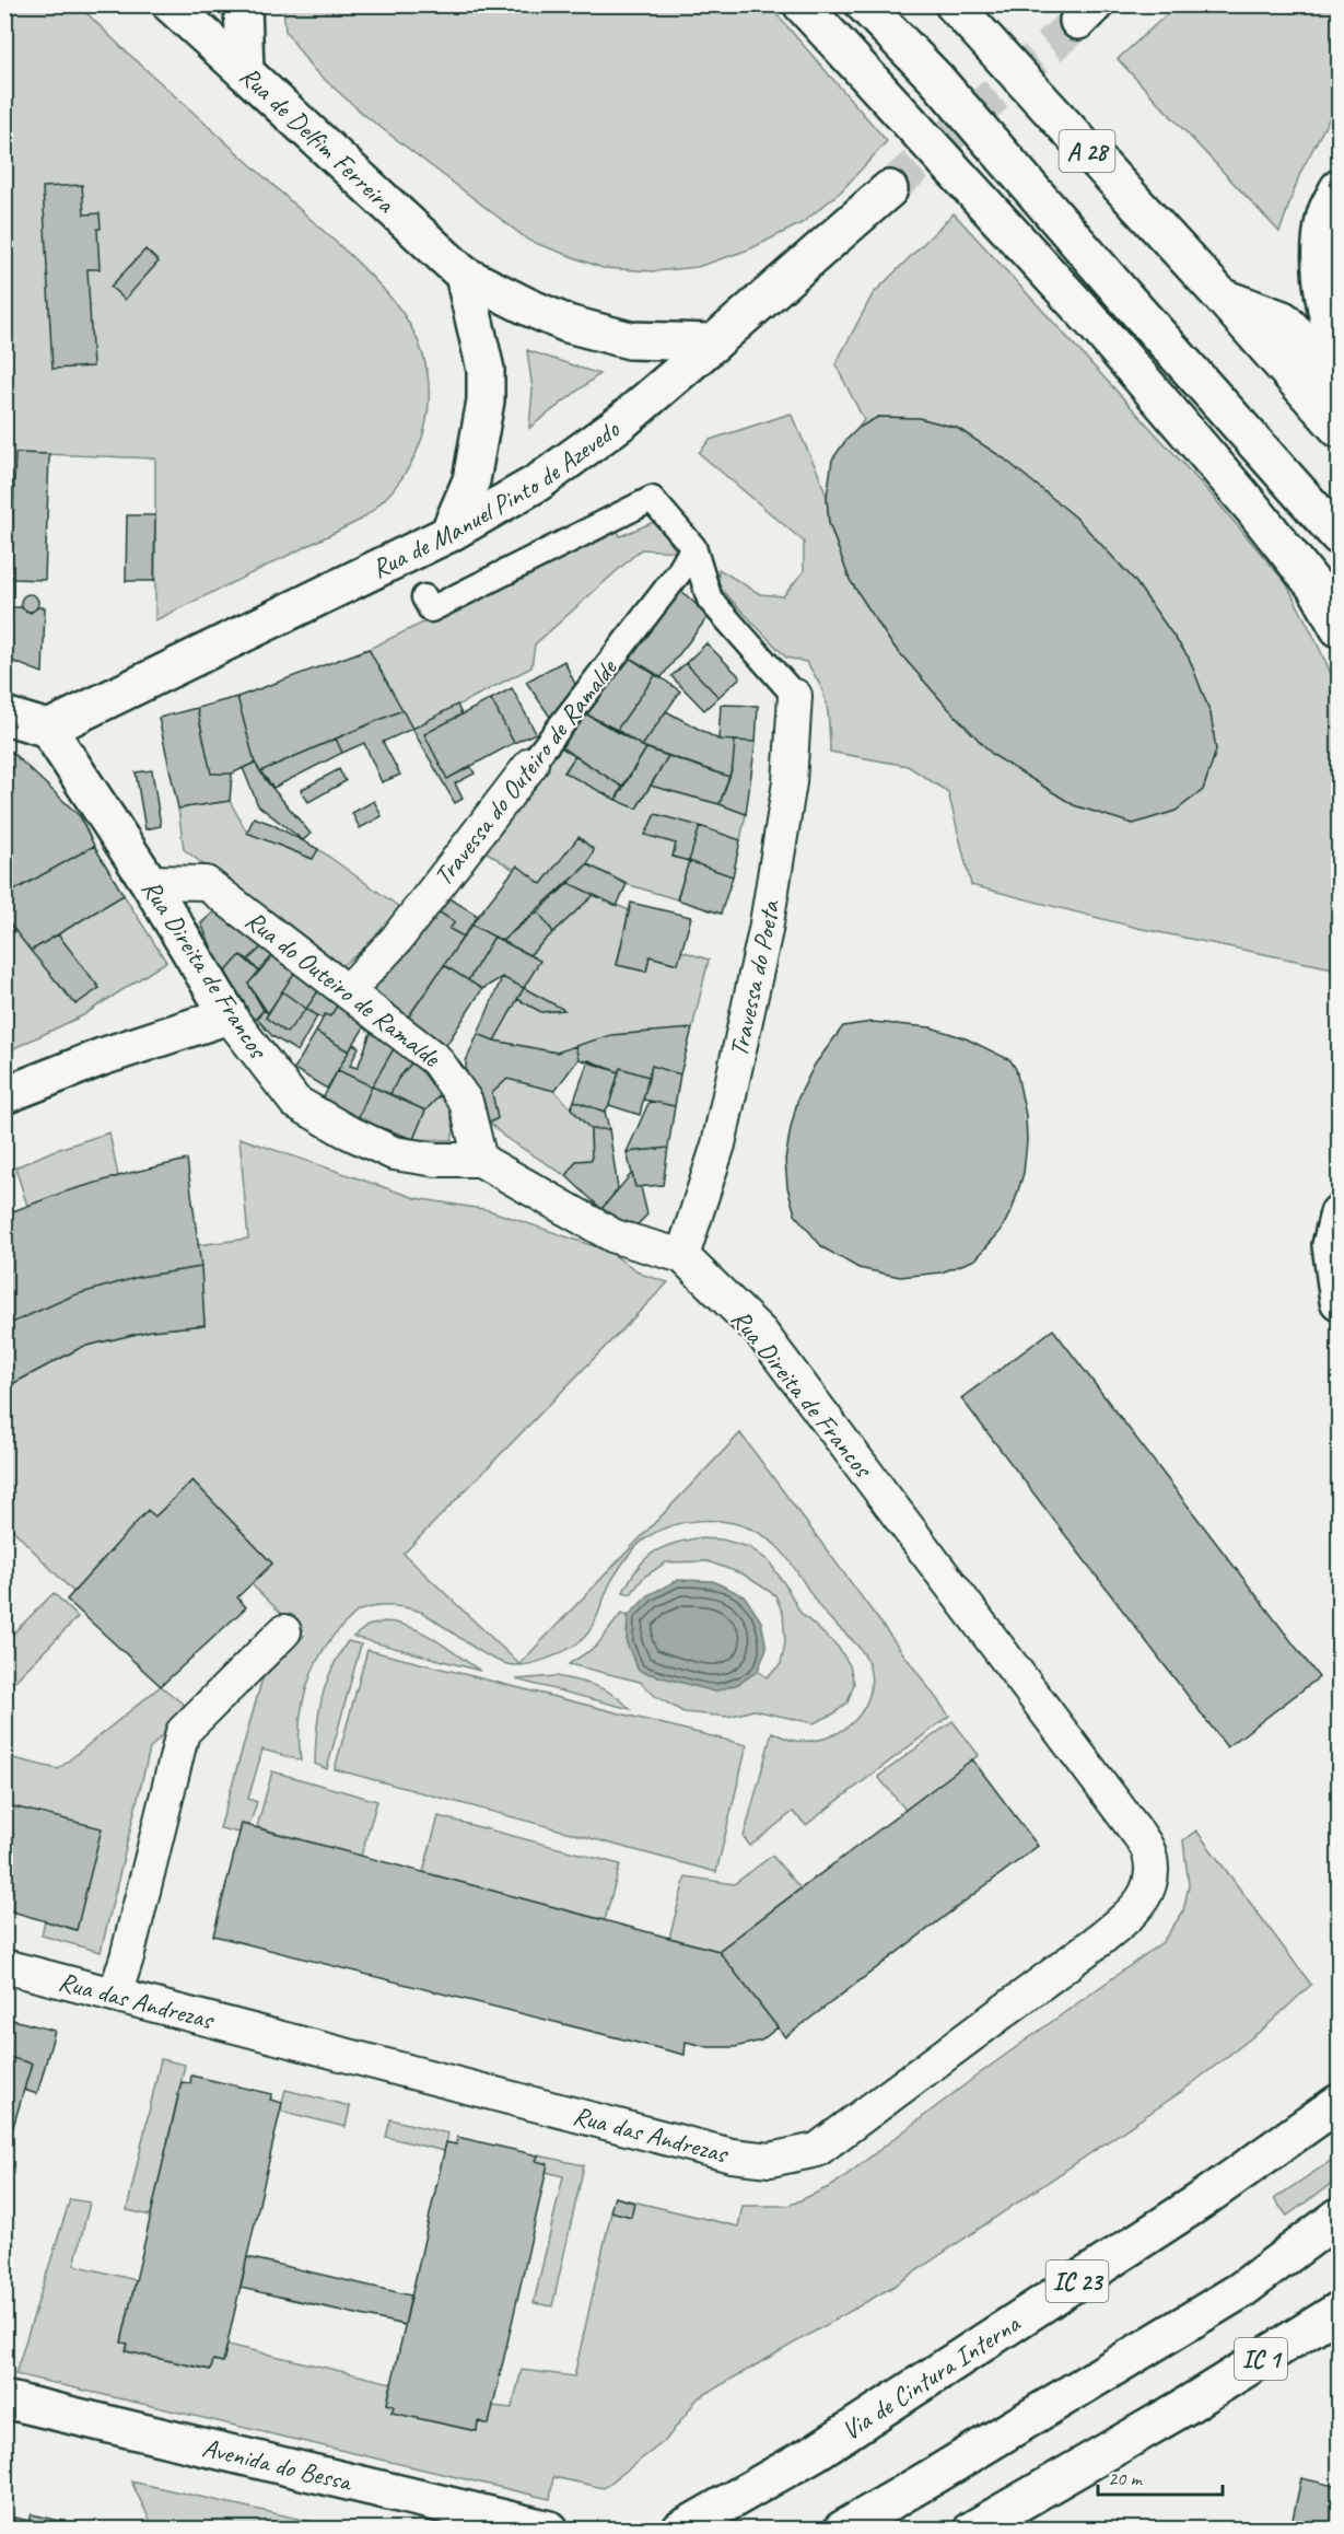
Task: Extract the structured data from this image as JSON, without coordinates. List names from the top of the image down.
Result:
{
  "streets": {
    "main road": [
      "Rua de Delfim Ferreira",
      "A 28",
      "Rua de Manuel Pinto de Azevedo",
      "Rua Direita de Francos",
      "IC 23",
      "IC 1",
      "Via de Cintura Interna",
      "Avenida do Bessa"
    ],
    "street": [
      "Travessa do Outeiro de Ramalde",
      "Travessa do Poeta",
      "Rua do Outeiro de Ramalde",
      "Rua das Andrezas"
    ]
  },
  "crossings": [
    ["Rua de Delfim Ferreira", "Rua de Manuel Pinto de Azevedo"],
    ["Rua de Manuel Pinto de Azevedo", "Rua Direita de Francos"],
    ["Travessa do Outeiro de Ramalde", "Rua do Outeiro de Ramalde"],
    ["Rua Direita de Francos", "Travessa do Poeta"],
    ["Rua Direita de Francos", "Rua do Outeiro de Ramalde"],
    ["Rua Direita de Francos", "Rua das Andrezas"]
  ],
  "scale_bar": "20 m"
}
